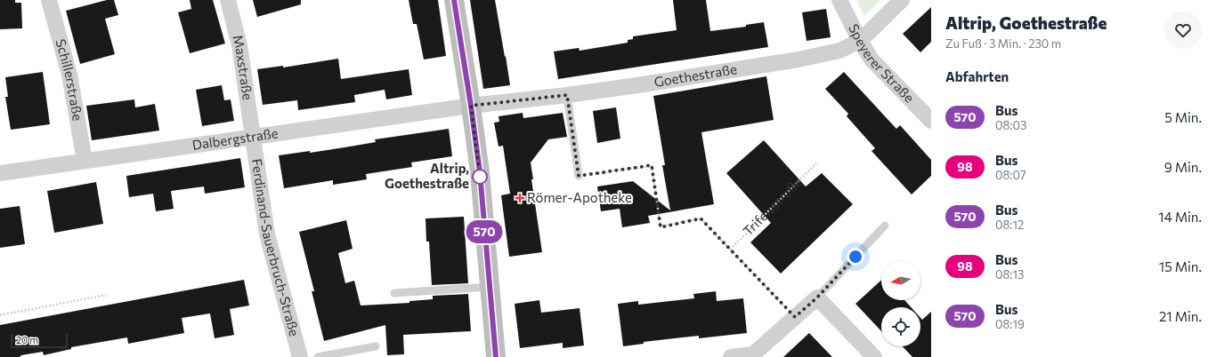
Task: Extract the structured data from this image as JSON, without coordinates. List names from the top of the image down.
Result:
{
  "streets": {
    "street": [
      "Speyerer Straße",
      "Maxstraße",
      "Goethestraße",
      "Schillerstraße",
      "Dalbergstraße",
      "Ferdinand-Sauerbruch-Straße"
    ],
    "path": ["Trifelsstraße"]
  },
  "crossings": [
    ["Speyerer Straße", "Goethestraße"],
    ["Maxstraße", "Dalbergstraße"],
    ["Maxstraße", "Ferdinand-Sauerbruch-Straße"],
    ["Goethestraße", "Dalbergstraße"],
    ["Schillerstraße", "Dalbergstraße"],
    ["Dalbergstraße", "Ferdinand-Sauerbruch-Straße"]
  ],
  "places": {
    "other": ["Altrip, Goethestraße"],
    "health": ["Römer-Apotheke"]
  },
  "lines": ["bus line 570"],
  "scale_bar": "20 m",
  "north": "left",
  "page": {
    "on_map": "570",
    "heading": [
      ["Altrip, Goethestraße", "Zu Fuß · 3 Min. · 230 m"],
      "Abfahrten"
    ],
    "list": [
      {
        "mark": "570",
        "name": "Bus",
        "note": "08:03",
        "value": "5 Min."
      },
      {
        "mark": "98",
        "name": "Bus",
        "note": "08:07",
        "value": "9 Min."
      },
      {
        "mark": "570",
        "name": "Bus",
        "note": "08:12",
        "value": "14 Min."
      },
      {
        "mark": "98",
        "name": "Bus",
        "note": "08:13",
        "value": "15 Min."
      },
      {
        "mark": "570",
        "name": "Bus",
        "note": "08:19",
        "value": "21 Min."
      }
    ],
    "scale": "20 m"
  }
}
